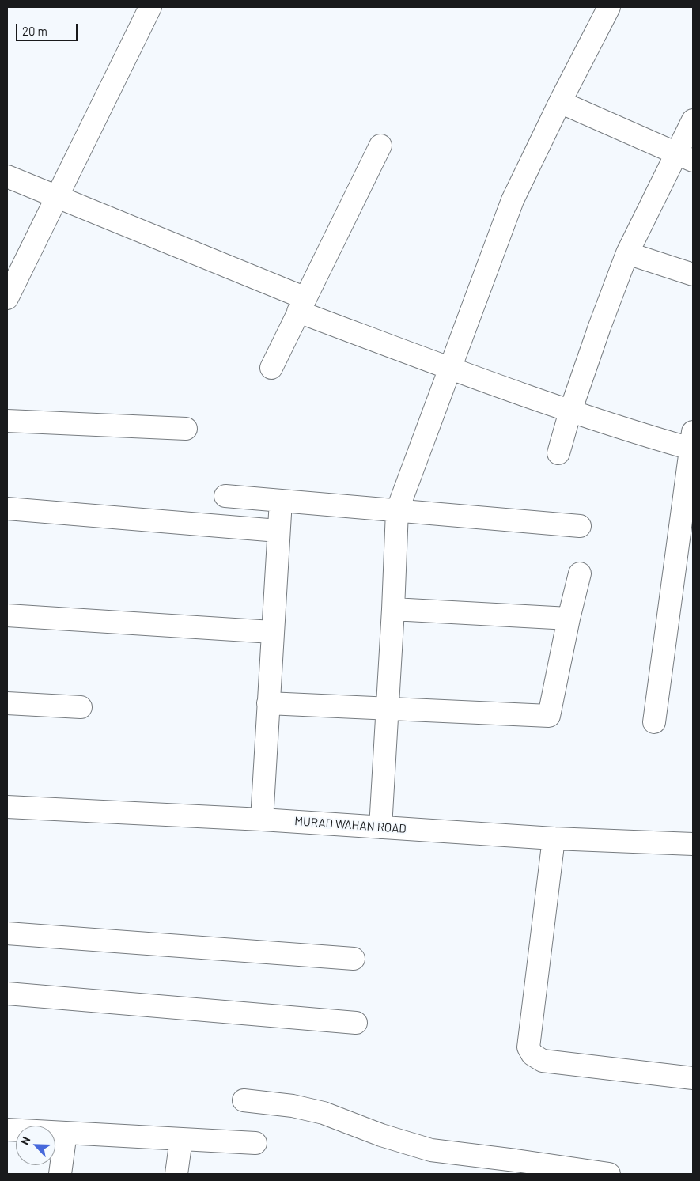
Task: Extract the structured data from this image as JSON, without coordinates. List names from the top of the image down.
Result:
{
  "streets": {
    "street": ["MURAD WAHAN ROAD"]
  },
  "scale_bar": "20 m",
  "north": "top left"
}
